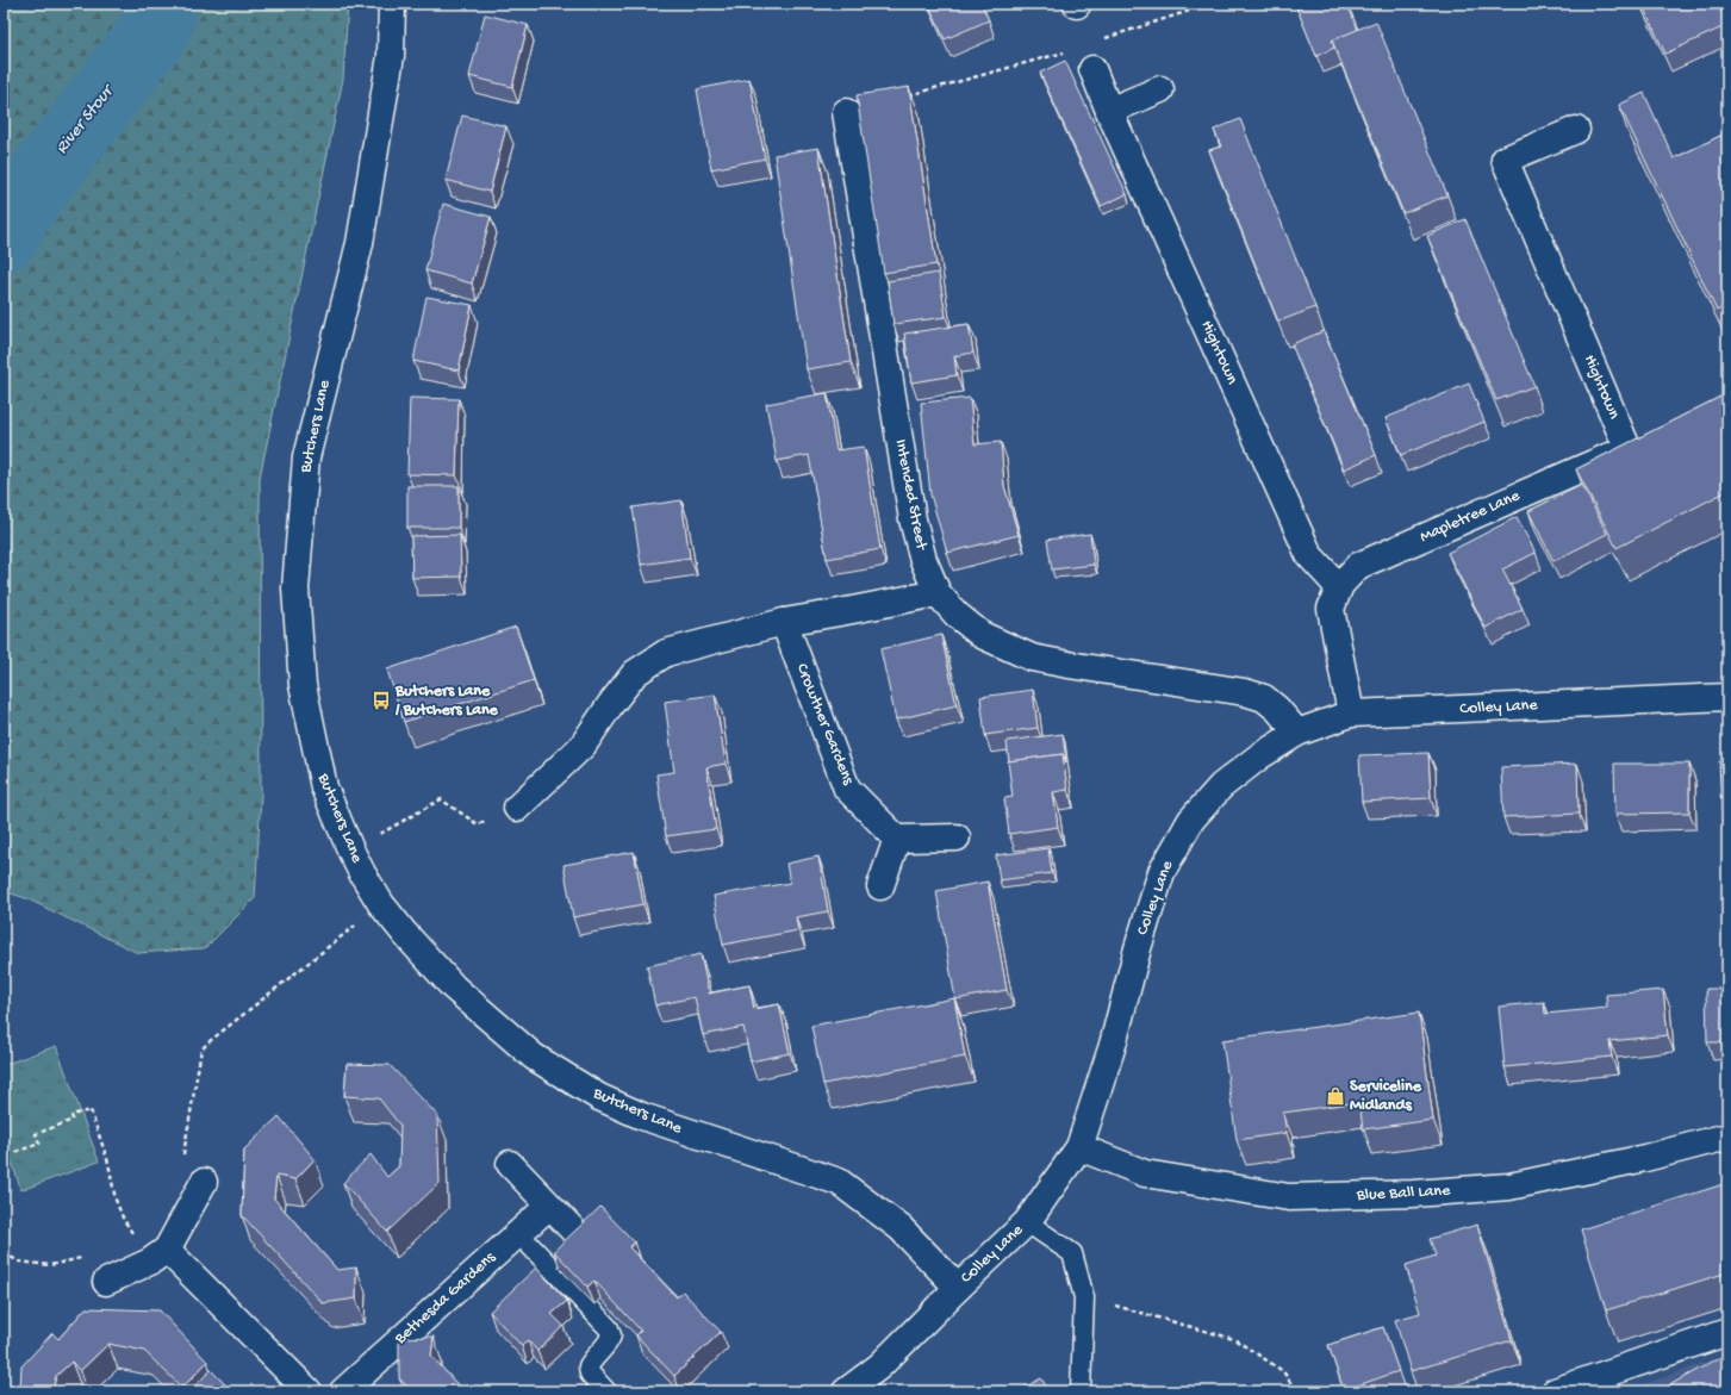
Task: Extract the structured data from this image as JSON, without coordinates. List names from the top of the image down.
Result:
{
  "streets": {
    "street": [
      "Hightown",
      "Butchers Lane",
      "Intended Street",
      "Mapletree Lane",
      "Colley Lane",
      "Crowther Gardens",
      "Blue Ball Lane",
      "Bethesda Gardens"
    ]
  },
  "crossings": [
    ["Hightown", "Mapletree Lane"],
    ["Butchers Lane", "Colley Lane"],
    ["Intended Street", "Colley Lane"],
    ["Mapletree Lane", "Colley Lane"],
    ["Colley Lane", "Blue Ball Lane"]
  ],
  "water": ["River Stour"],
  "places": {
    "bus stop": ["Butchers Lane / Butchers Lane"],
    "shop": ["Serviceline Midlands"]
  }
}
